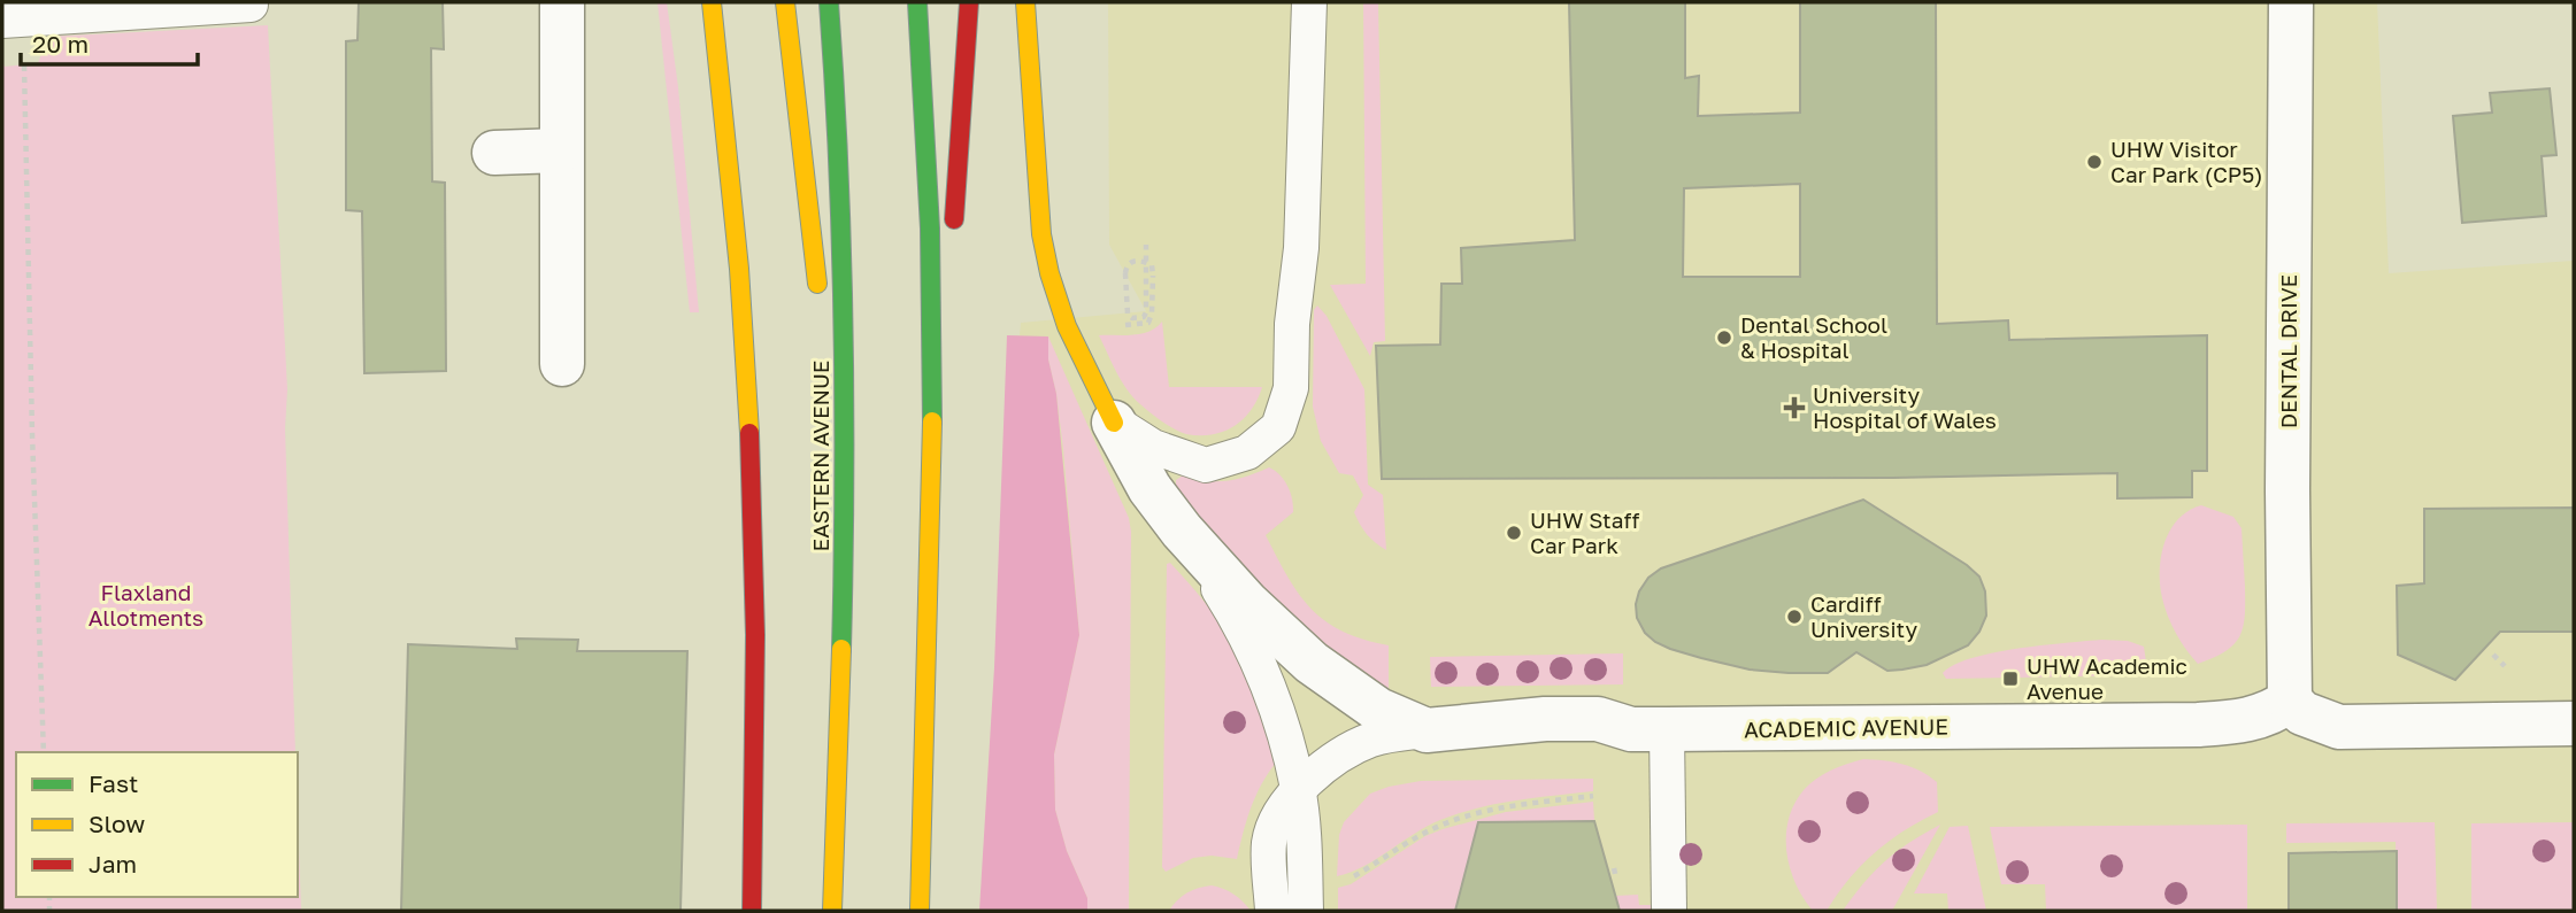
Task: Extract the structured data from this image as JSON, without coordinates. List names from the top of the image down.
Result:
{
  "streets": {
    "highway": ["EASTERN AVENUE"],
    "street": ["DENTAL DRIVE", "ACADEMIC AVENUE"]
  },
  "crossings": [
    ["DENTAL DRIVE", "ACADEMIC AVENUE"]
  ],
  "parks": ["Flaxland Allotments"],
  "places": {
    "other": [
      "UHW Visitor Car Park (CP5)",
      "Dental School & Hospital",
      "UHW Staff Car Park",
      "Cardiff University"
    ],
    "health": ["University Hospital of Wales"],
    "transit": ["UHW Academic Avenue"]
  },
  "legend": ["Fast", "Slow", "Jam"],
  "scale_bar": "20 m"
}
